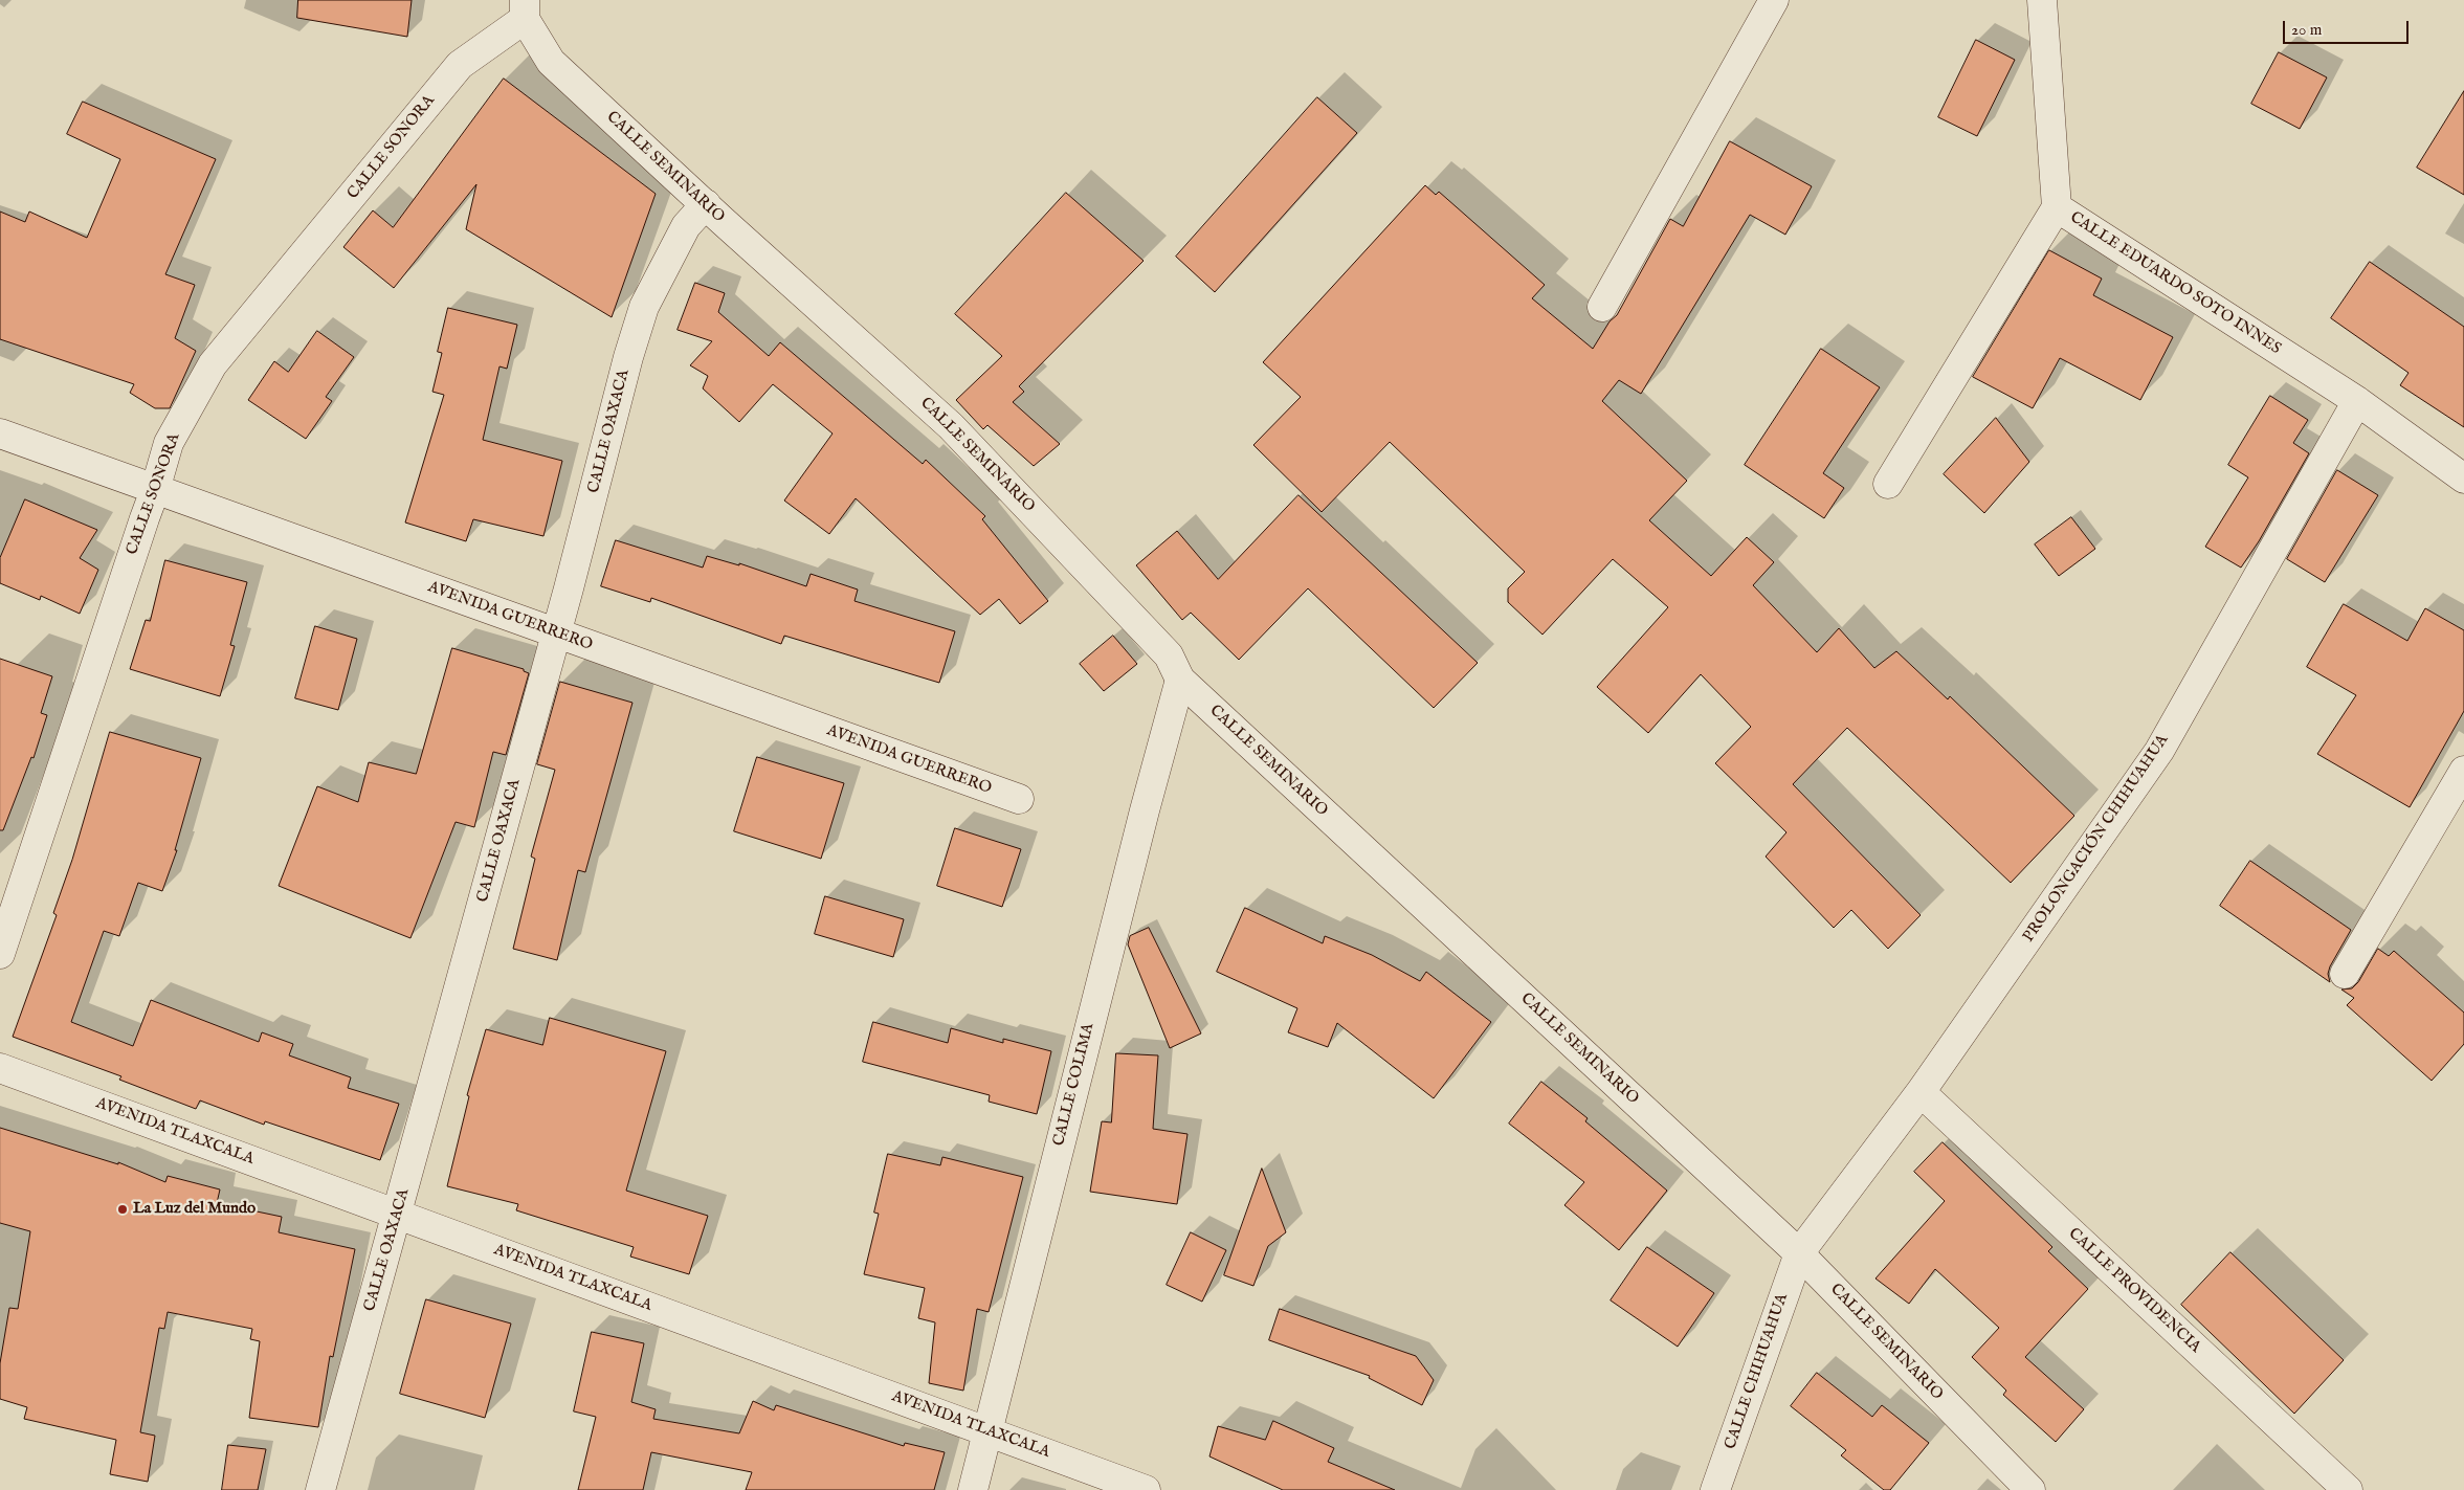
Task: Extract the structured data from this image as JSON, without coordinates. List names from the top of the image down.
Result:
{
  "streets": {
    "street": [
      "CALLE SONORA",
      "CALLE SEMINARIO",
      "CALLE EDUARDO SOTO INNES",
      "CALLE OAXACA",
      "AVENIDA GUERRERO",
      "PROLONGACIÓN CHIHUAHUA",
      "CALLE COLIMA",
      "AVENIDA TLAXCALA",
      "CALLE PROVIDENCIA",
      "CALLE CHIHUAHUA"
    ]
  },
  "crossings": [
    ["CALLE SONORA", "CALLE SEMINARIO"],
    ["CALLE SONORA", "AVENIDA GUERRERO"],
    ["CALLE SEMINARIO", "CALLE OAXACA"],
    ["CALLE SEMINARIO", "PROLONGACIÓN CHIHUAHUA"],
    ["CALLE SEMINARIO", "CALLE COLIMA"],
    ["CALLE SEMINARIO", "CALLE CHIHUAHUA"],
    ["CALLE EDUARDO SOTO INNES", "PROLONGACIÓN CHIHUAHUA"],
    ["CALLE OAXACA", "AVENIDA GUERRERO"],
    ["CALLE OAXACA", "AVENIDA TLAXCALA"],
    ["PROLONGACIÓN CHIHUAHUA", "CALLE PROVIDENCIA"],
    ["PROLONGACIÓN CHIHUAHUA", "CALLE CHIHUAHUA"],
    ["CALLE COLIMA", "AVENIDA TLAXCALA"]
  ],
  "places": ["La Luz del Mundo"],
  "scale_bar": "20 m"
}
